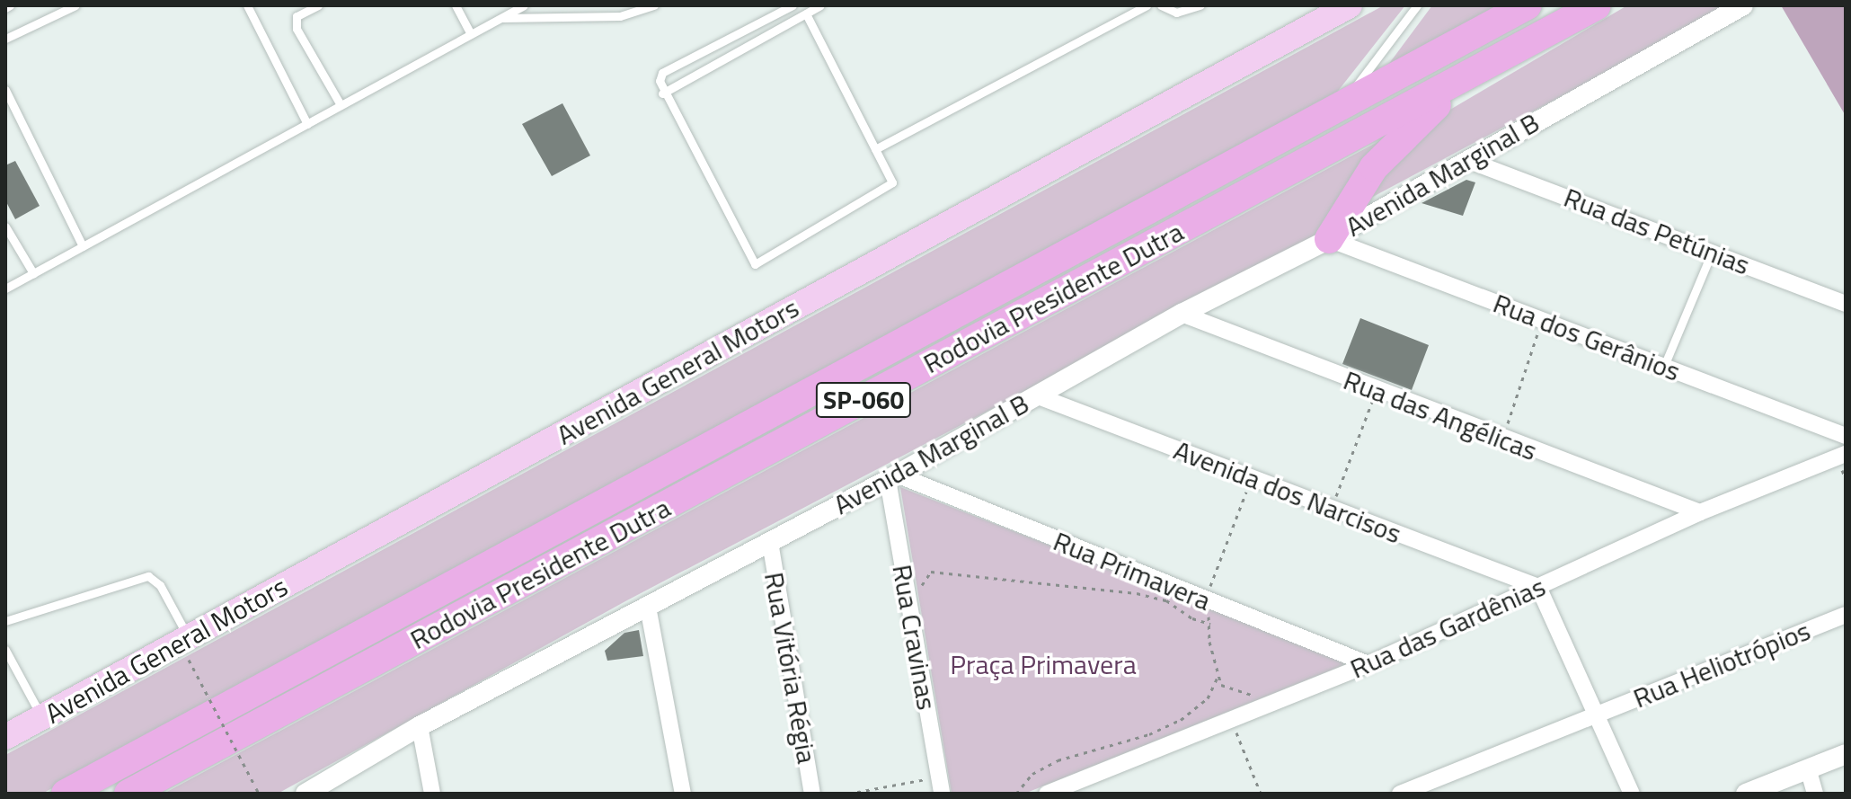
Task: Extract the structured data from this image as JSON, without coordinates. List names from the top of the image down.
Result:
{
  "streets": {
    "highway": ["Rodovia Presidente Dutra", "SP-060"],
    "main road": ["Avenida General Motors"],
    "street": [
      "Avenida Marginal B",
      "Rua das Petúnias",
      "Rua dos Gerânios",
      "Rua das Angélicas",
      "Avenida dos Narcisos",
      "Rua Primavera",
      "Rua das Gardênias",
      "Rua Cravinas",
      "Rua Heliotrópios",
      "Rua Vitória Régia"
    ]
  },
  "crossings": [
    ["Avenida Marginal B", "Rua das Petúnias"],
    ["Avenida Marginal B", "Rua dos Gerânios"],
    ["Avenida Marginal B", "Rua das Angélicas"],
    ["Avenida Marginal B", "Avenida dos Narcisos"],
    ["Avenida Marginal B", "Rua Primavera"],
    ["Avenida Marginal B", "Rua Cravinas"],
    ["Avenida Marginal B", "Rua Vitória Régia"],
    ["Rua das Angélicas", "Rua das Gardênias"],
    ["Avenida dos Narcisos", "Rua das Gardênias"],
    ["Rua Primavera", "Rua das Gardênias"],
    ["Rua Primavera", "Rua Cravinas"]
  ],
  "parks": ["Praça Primavera"]
}
